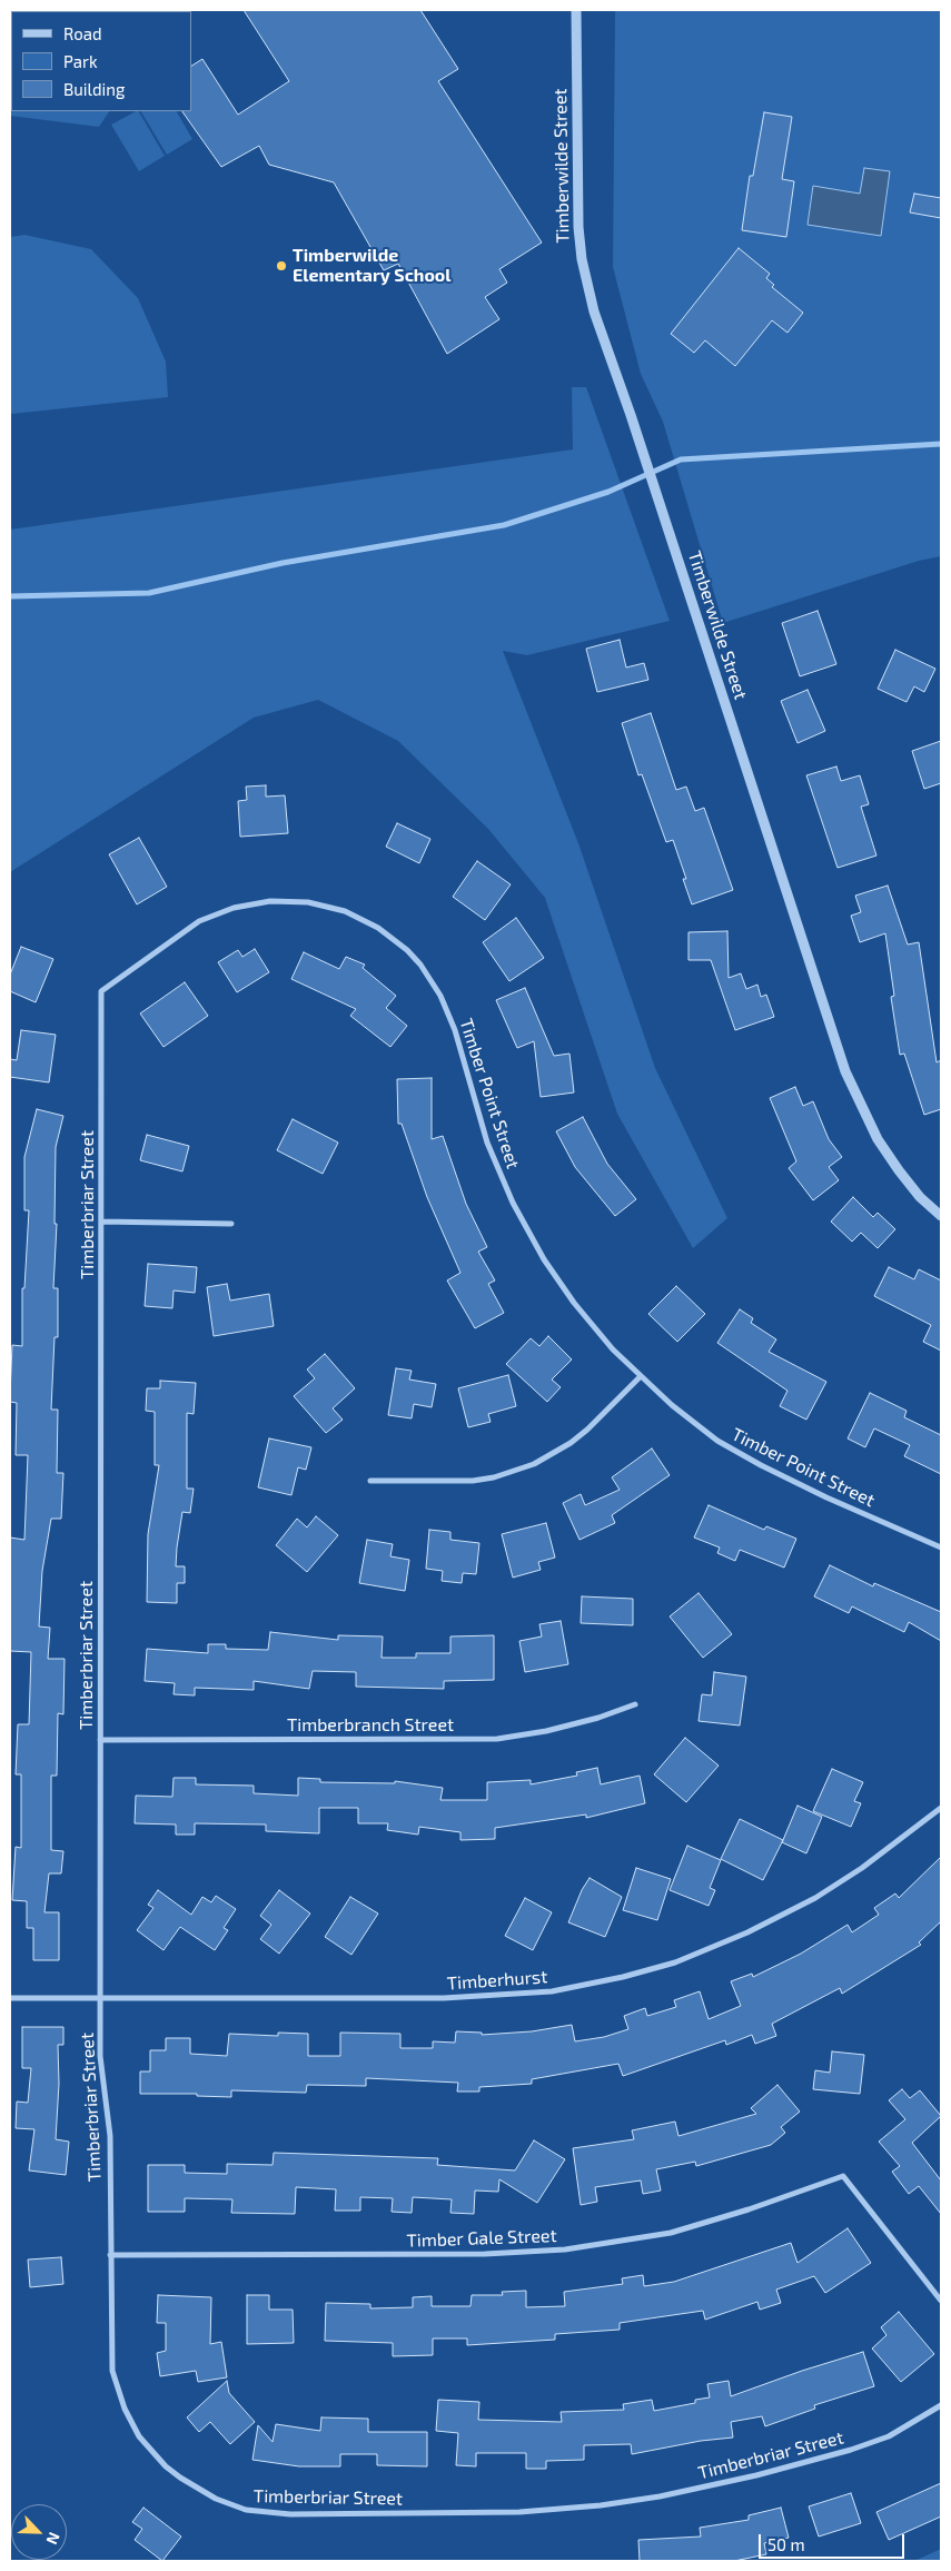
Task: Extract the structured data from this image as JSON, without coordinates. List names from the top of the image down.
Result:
{
  "streets": {
    "street": [
      "Timberwilde Street",
      "Timber Point Street",
      "Timberbriar Street",
      "Timberbranch Street",
      "Timberhurst",
      "Timber Gale Street"
    ]
  },
  "crossings": [
    ["Timber Point Street", "Timberbriar Street"],
    ["Timberbriar Street", "Timberbranch Street"],
    ["Timberbriar Street", "Timberhurst"],
    ["Timberbriar Street", "Timber Gale Street"]
  ],
  "places": ["Timberwilde Elementary School"],
  "legend": ["Road", "Park", "Building"],
  "scale_bar": "50 m",
  "north": "bottom right"
}
